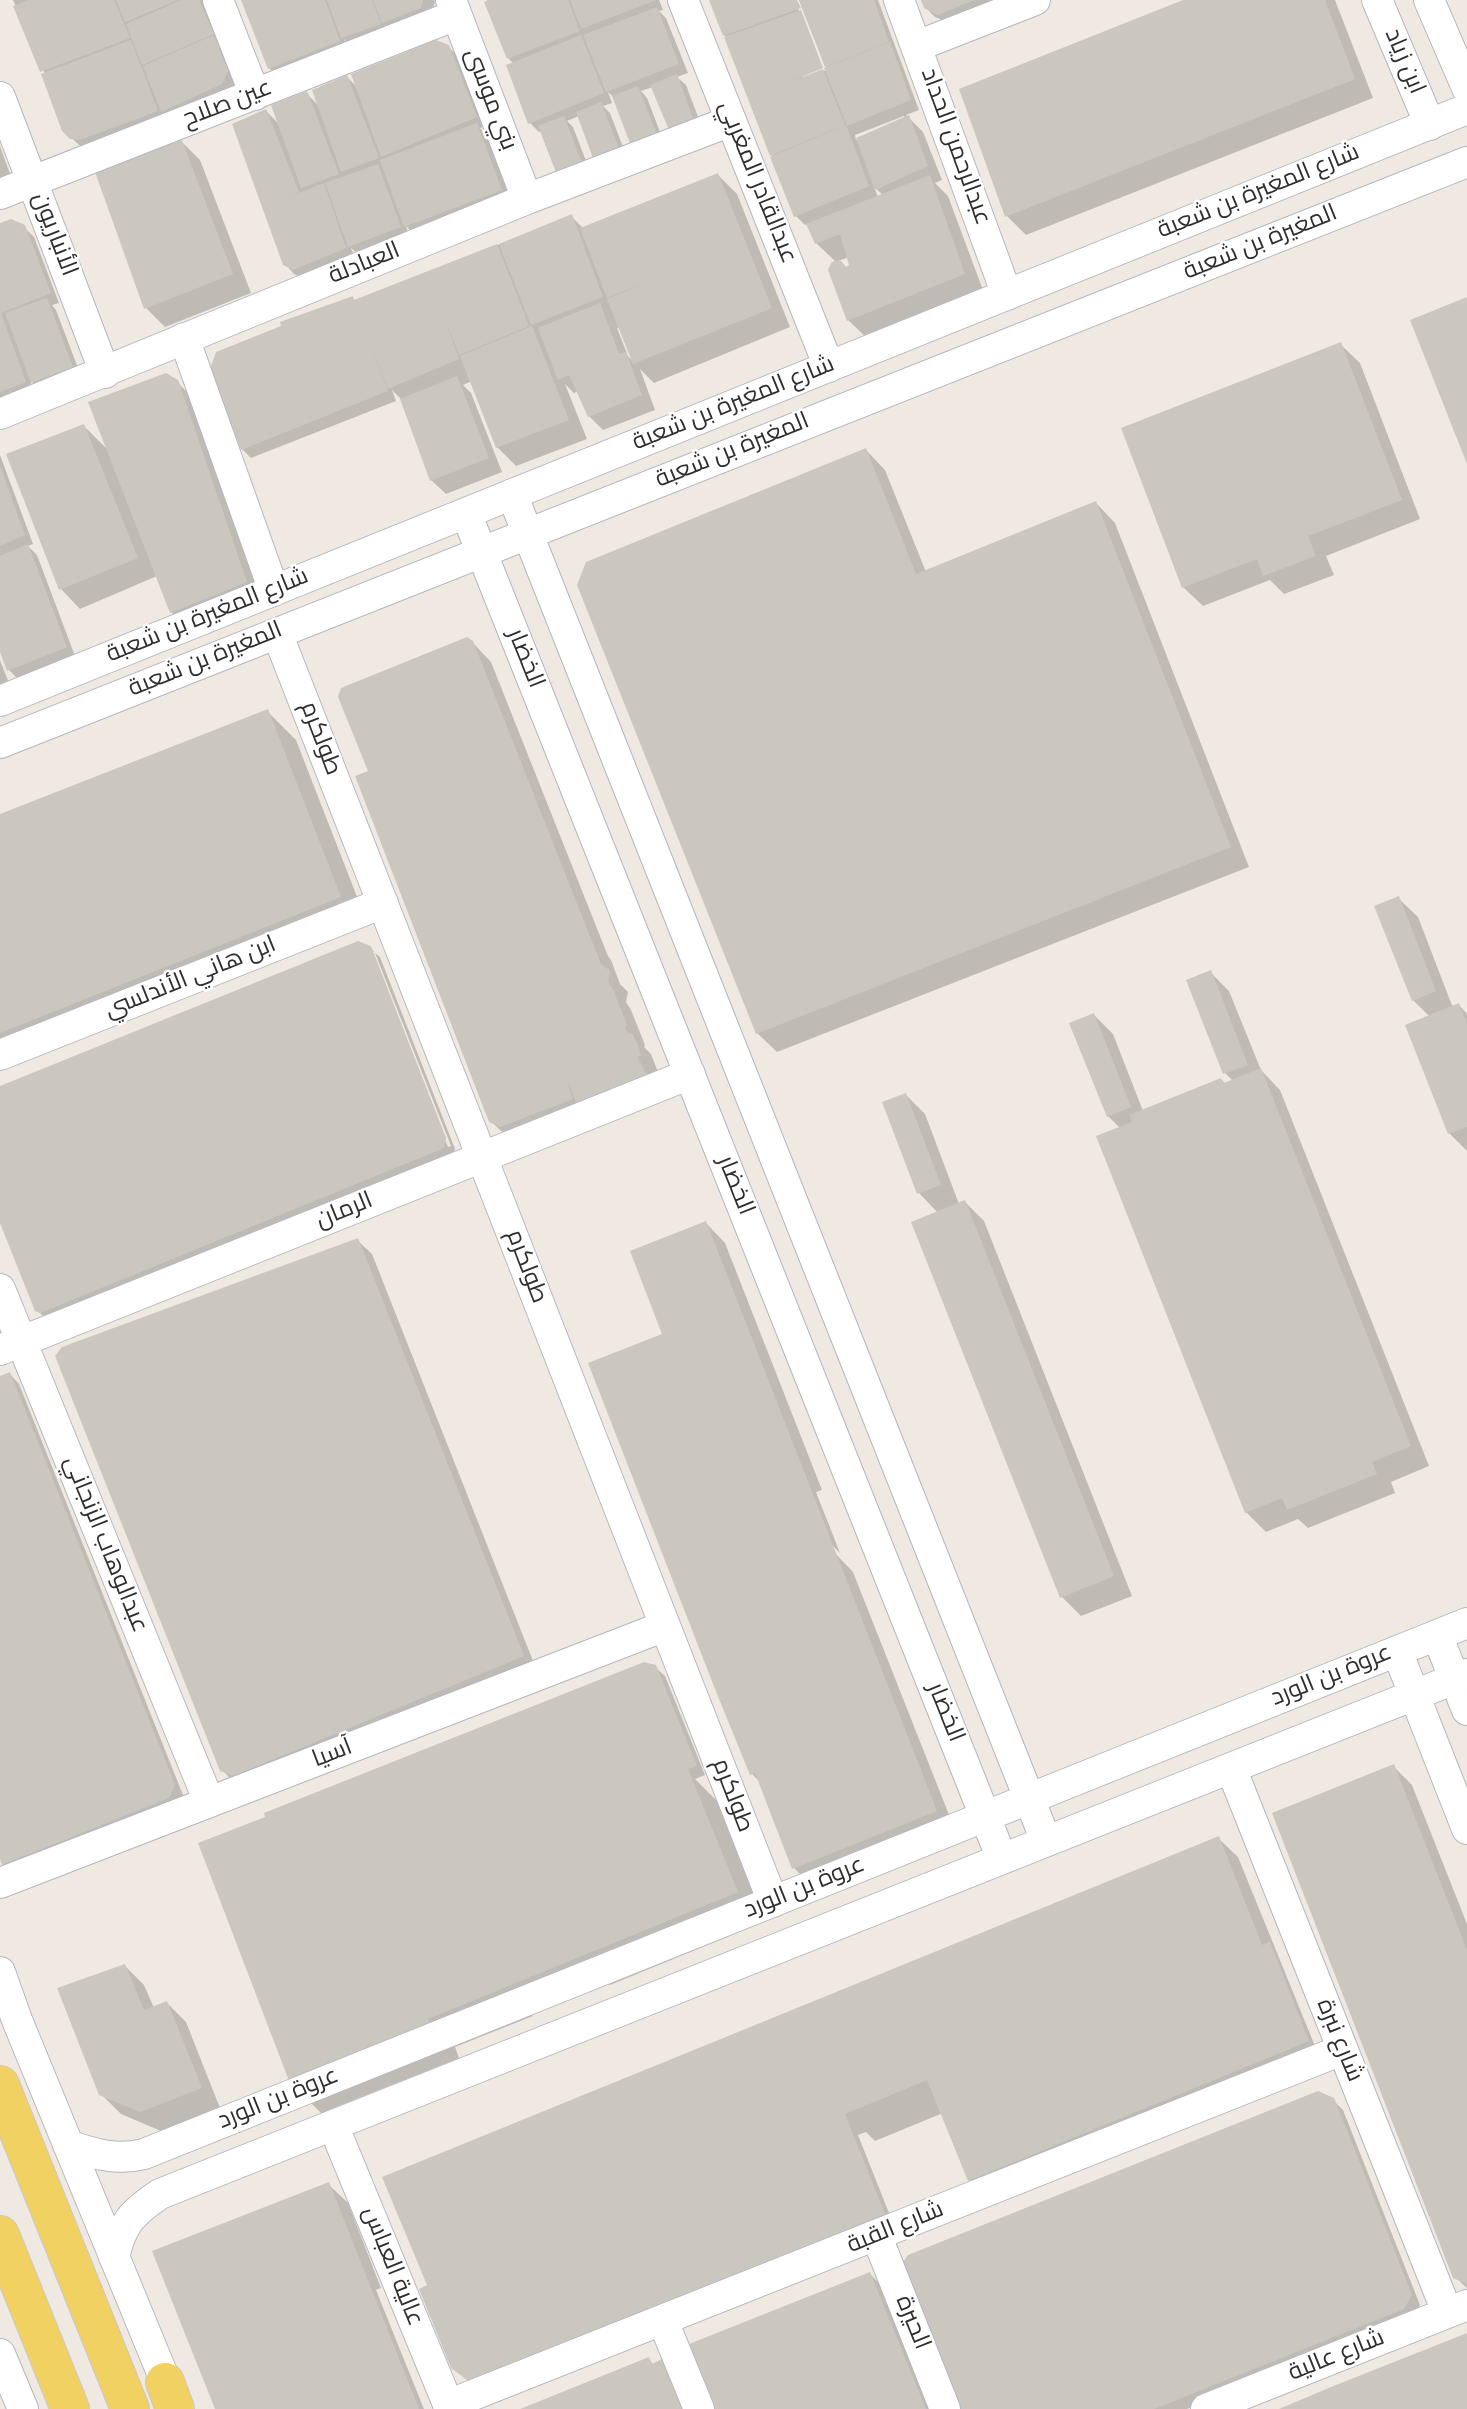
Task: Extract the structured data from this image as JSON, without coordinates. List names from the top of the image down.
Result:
{
  "streets": {
    "street": [
      "ابن زياد",
      "بني موسى",
      "عين صلاح",
      "عبدالرحمن الحداد",
      "عبدالقادر المغربي",
      "شارع المغيرة بن شعبة",
      "الأنباريون",
      "المغيرة بن شعبة",
      "العبادلة",
      "الخضار",
      "طولكرم",
      "ابن هاني الأندلسي",
      "الرمان",
      "عبدالوهاب الزنجاني",
      "عروة بن الورد",
      "آسيا",
      "شارع نبرة",
      "شارع القبة",
      "عالية العباس",
      "الحيرة",
      "شارع عالية"
    ]
  },
  "crossings": [
    ["ابن زياد", "شارع المغيرة بن شعبة"],
    ["بني موسى", "عين صلاح"],
    ["بني موسى", "العبادلة"],
    ["عين صلاح", "الأنباريون"],
    ["عبدالرحمن الحداد", "شارع المغيرة بن شعبة"],
    ["عبدالقادر المغربي", "شارع المغيرة بن شعبة"],
    ["عبدالقادر المغربي", "العبادلة"],
    ["شارع المغيرة بن شعبة", "الخضار"],
    ["الأنباريون", "العبادلة"],
    ["المغيرة بن شعبة", "الخضار"],
    ["المغيرة بن شعبة", "طولكرم"],
    ["الخضار", "الرمان"],
    ["الخضار", "عروة بن الورد"],
    ["طولكرم", "ابن هاني الأندلسي"],
    ["طولكرم", "الرمان"],
    ["طولكرم", "عروة بن الورد"],
    ["طولكرم", "آسيا"],
    ["الرمان", "عبدالوهاب الزنجاني"],
    ["عبدالوهاب الزنجاني", "آسيا"],
    ["عروة بن الورد", "شارع نبرة"],
    ["عروة بن الورد", "عالية العباس"],
    ["شارع نبرة", "شارع القبة"],
    ["شارع نبرة", "شارع عالية"],
    ["شارع القبة", "عالية العباس"],
    ["شارع القبة", "الحيرة"]
  ]
}
